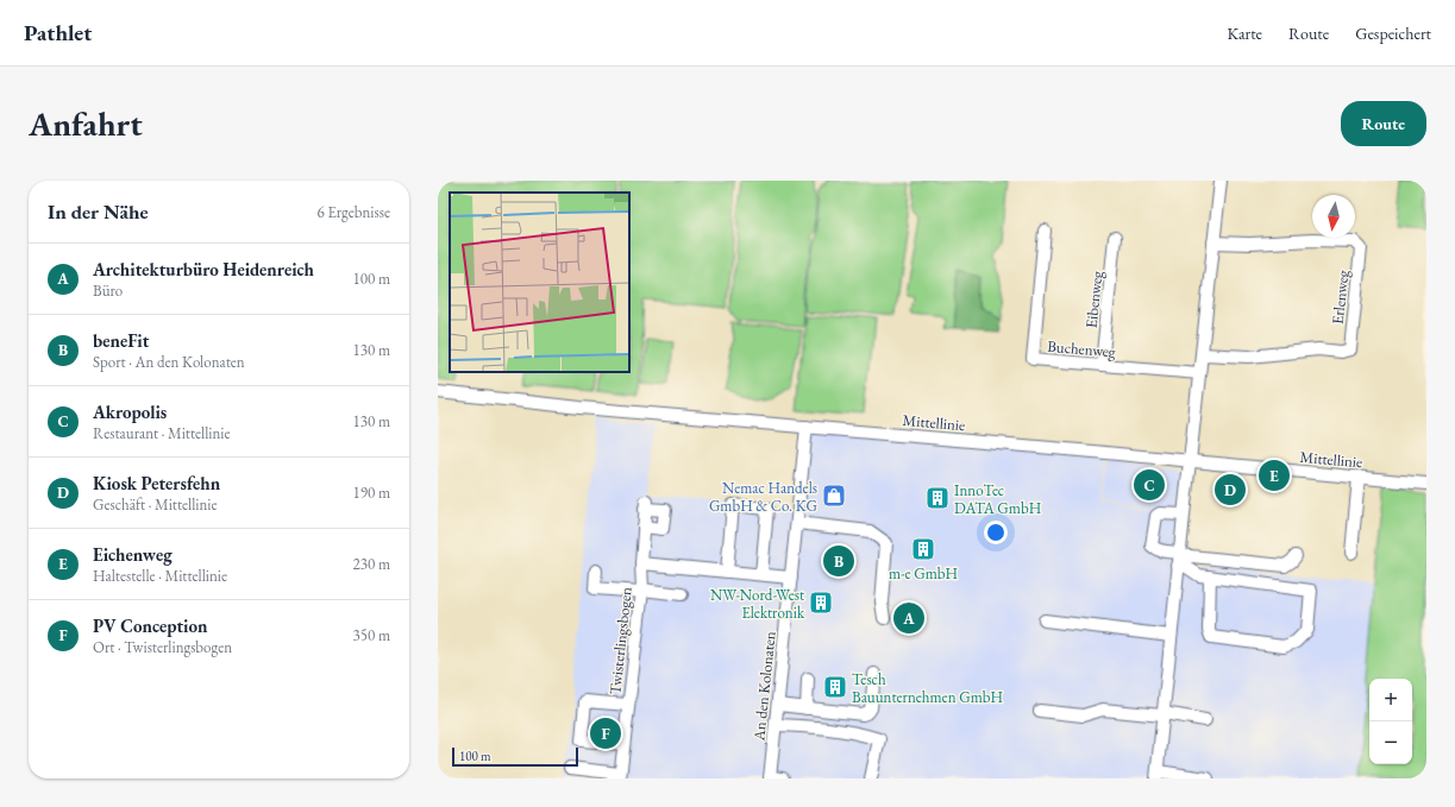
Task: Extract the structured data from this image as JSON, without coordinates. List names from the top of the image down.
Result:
{
  "streets": {
    "street": [
      "Erlenweg",
      "Eibenweg",
      "Buchenweg",
      "Mittellinie",
      "Twisterlingsbogen",
      "An den Kolonaten"
    ]
  },
  "crossings": [
    ["Eibenweg", "Buchenweg"],
    ["Mittellinie", "An den Kolonaten"]
  ],
  "places": {
    "shop": ["Nemac Handels GmbH & Co. KG"],
    "building": [
      "InnoTec DATA GmbH",
      "m-e GmbH",
      "NW-Nord-West Elektronik",
      "Tesch Bauunternehmen GmbH"
    ]
  },
  "scale_bar": "100 m",
  "north": "bottom",
  "page": {
    "header": "Pathlet",
    "nav": ["Karte", "Route", "Gespeichert"],
    "buttons": "Route",
    "title": "Anfahrt",
    "heading": ["In der Nähe", "6 Ergebnisse"],
    "list": [
      {
        "mark": "A",
        "name": "Architekturbüro Heidenreich",
        "note": "Büro",
        "value": "100 m"
      },
      {
        "mark": "B",
        "name": "beneFit",
        "note": "Sport · An den Kolonaten",
        "value": "130 m"
      },
      {
        "mark": "C",
        "name": "Akropolis",
        "note": "Restaurant · Mittellinie",
        "value": "130 m"
      },
      {
        "mark": "D",
        "name": "Kiosk Petersfehn",
        "note": "Geschäft · Mittellinie",
        "value": "190 m"
      },
      {
        "mark": "E",
        "name": "Eichenweg",
        "note": "Haltestelle · Mittellinie",
        "value": "230 m"
      },
      {
        "mark": "F",
        "name": "PV Conception",
        "note": "Ort · Twisterlingsbogen",
        "value": "350 m"
      }
    ],
    "pins": [
      "E",
      "C",
      "D",
      "B",
      "A",
      "F"
    ],
    "map_buttons": ["+", "−"],
    "scale": "100 m"
  }
}
